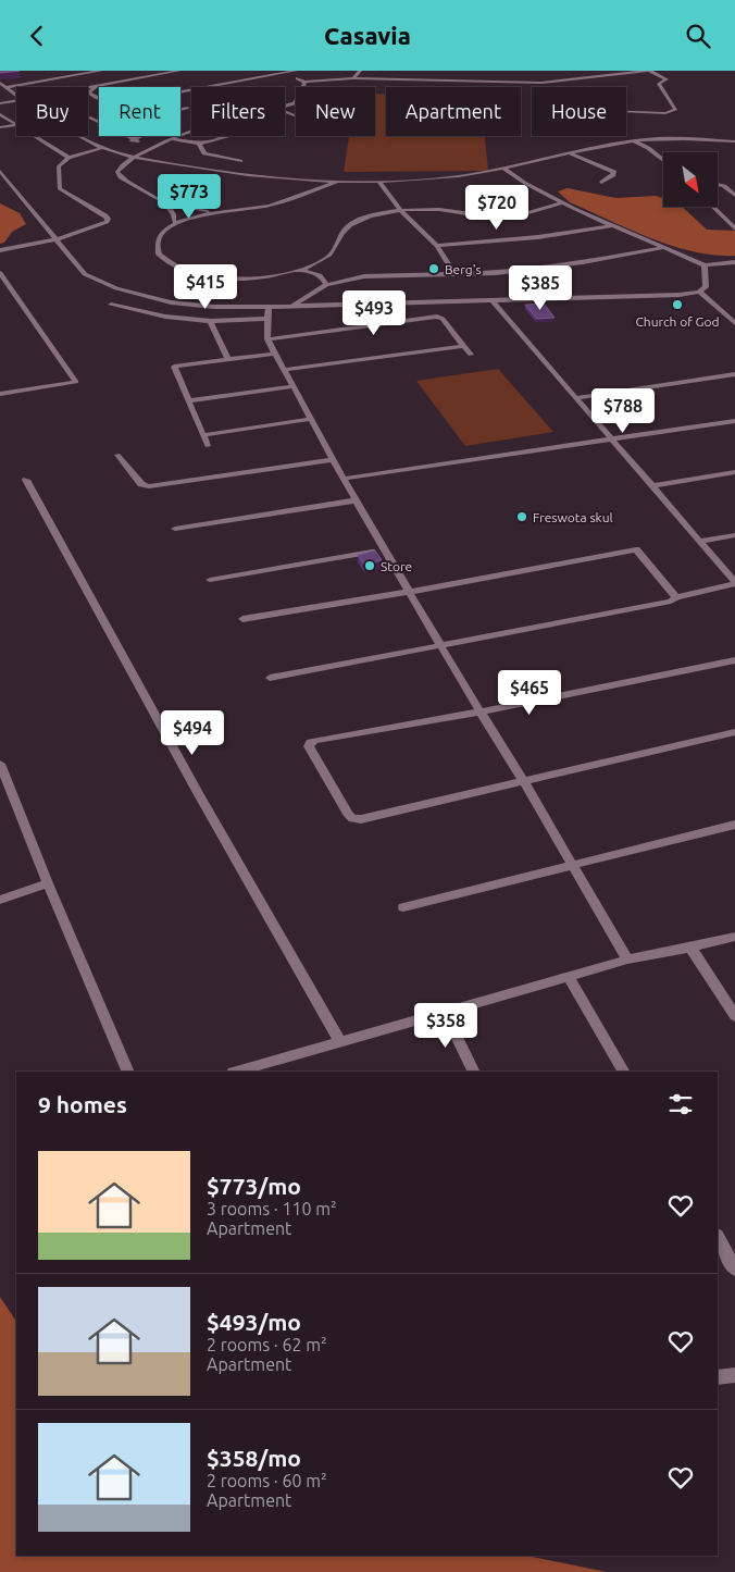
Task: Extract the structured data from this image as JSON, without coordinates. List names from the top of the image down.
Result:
{
  "places": [
    "Berg's",
    "Church of God",
    "Freswota skul",
    "Store"
  ],
  "north": "bottom right",
  "page": {
    "header": "Casavia",
    "chip": [
      "Buy",
      "Rent",
      "Filters",
      "New",
      "Apartment",
      "House"
    ],
    "price": [
      "$773",
      "$720",
      "$415",
      "$385",
      "$493",
      "$788",
      "$465",
      "$494",
      "$358"
    ],
    "heading": "9 homes",
    "list": [
      {
        "name": "$773/mo",
        "note": "3 rooms · 110 m² · Apartment"
      },
      {
        "name": "$493/mo",
        "note": "2 rooms · 62 m² · Apartment"
      },
      {
        "name": "$358/mo",
        "note": "2 rooms · 60 m² · Apartment"
      }
    ]
  }
}
